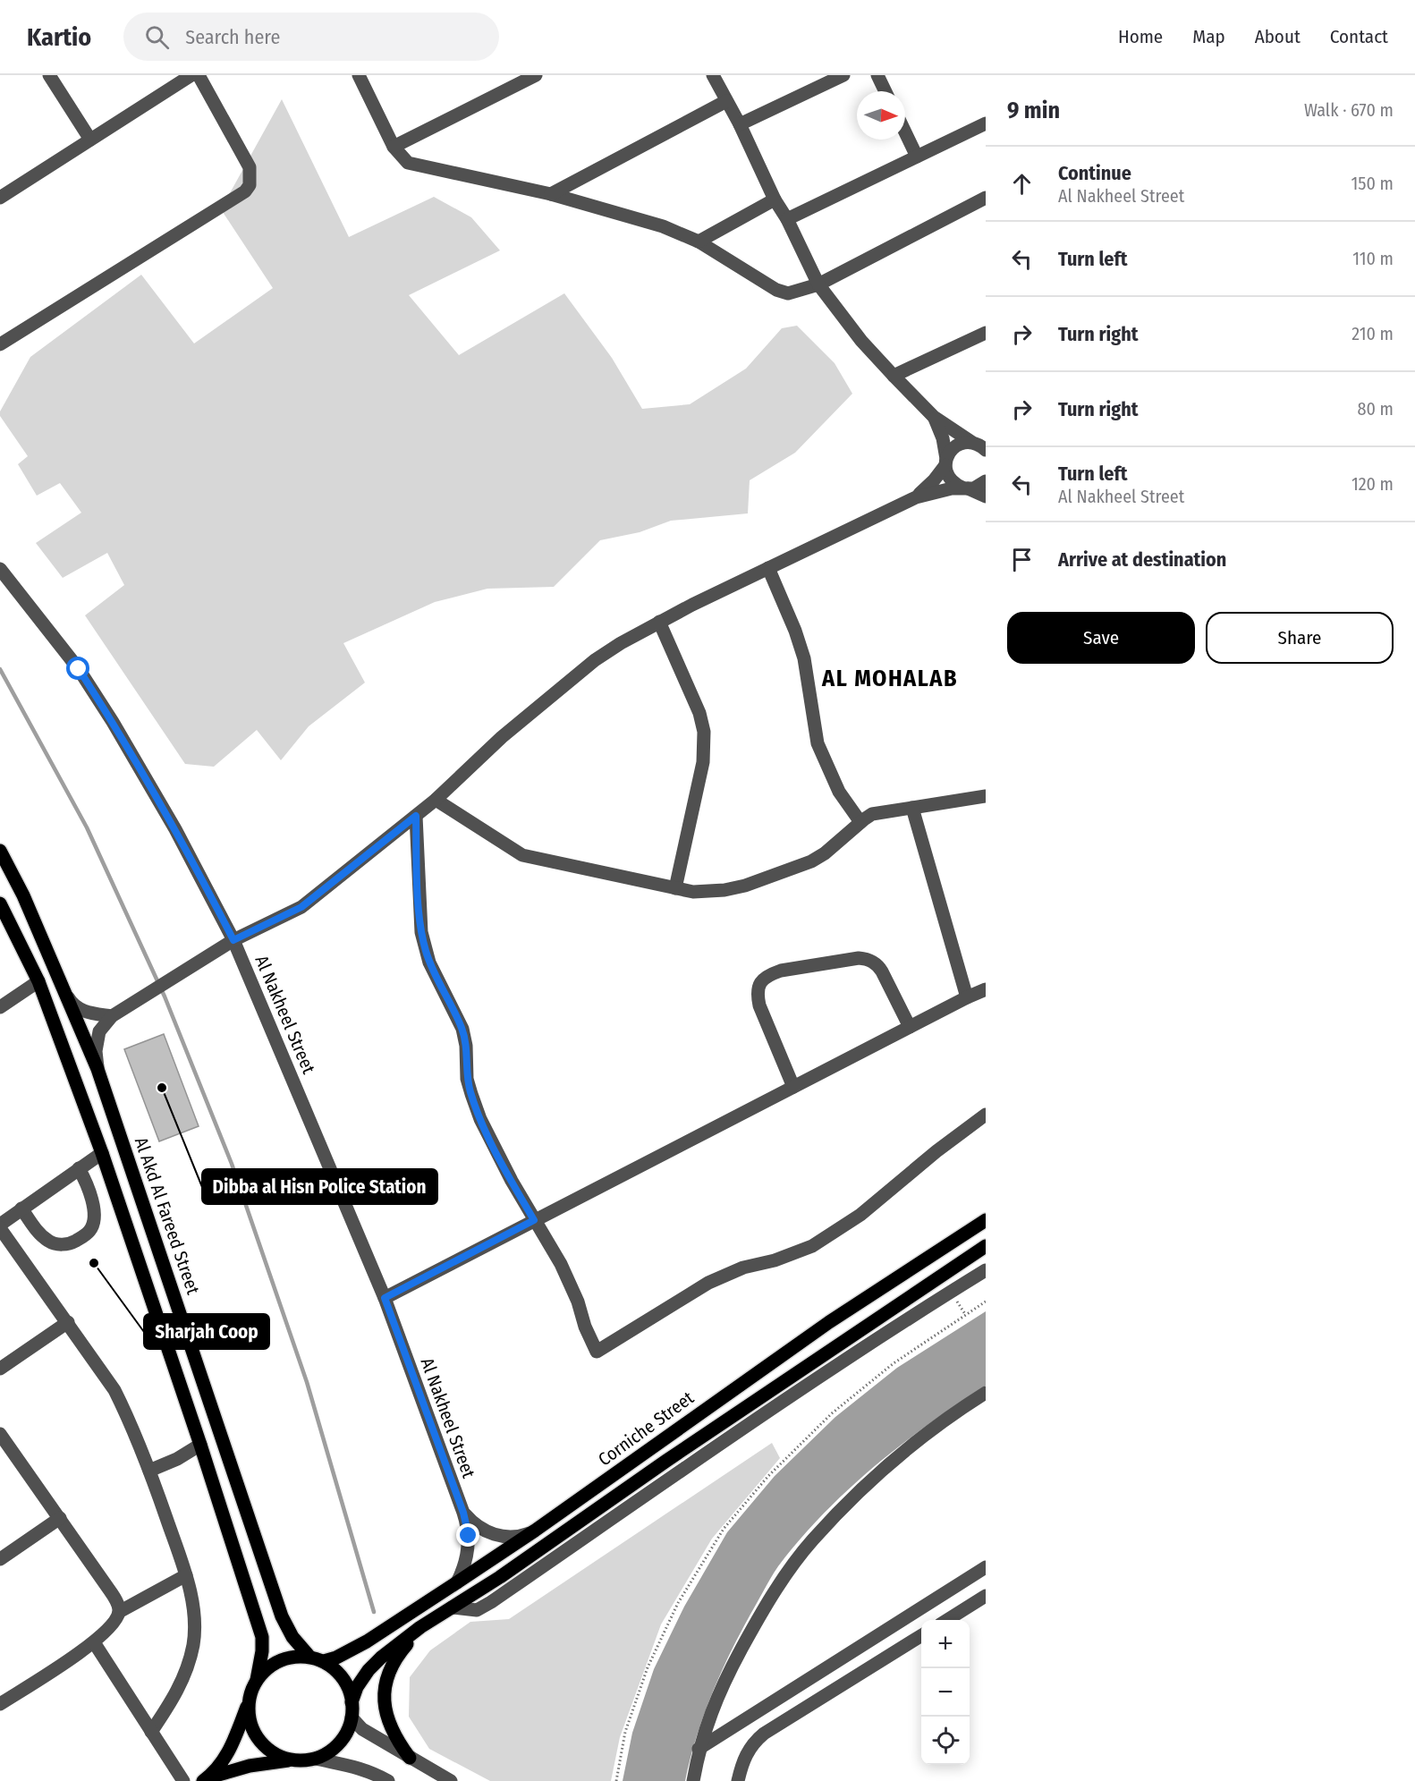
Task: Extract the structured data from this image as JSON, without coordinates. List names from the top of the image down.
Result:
{
  "streets": {
    "main road": ["Al Akd Al Fareed Street", "Corniche Street"],
    "street": ["Al Nakheel Street"]
  },
  "crossings": [
    ["Al Nakheel Street", "Corniche Street"],
    ["Al Akd Al Fareed Street", "Corniche Street"]
  ],
  "districts": ["AL MOHALAB"],
  "places": ["Dibba al Hisn Police Station", "Sharjah Coop"],
  "north": "right",
  "page": {
    "header": "Kartio",
    "search": "Search here",
    "nav": [
      "Home",
      "Map",
      "About",
      "Contact"
    ],
    "heading": ["9 min", "Walk · 670 m"],
    "list": [
      ["Continue", "Al Nakheel Street", "150 m"],
      ["Turn left", "110 m"],
      ["Turn right", "210 m"],
      ["Turn right", "80 m"],
      ["Turn left", "Al Nakheel Street", "120 m"],
      "Arrive at destination"
    ],
    "buttons": ["Save", "Share"],
    "map_buttons": ["+", "−"]
  }
}
